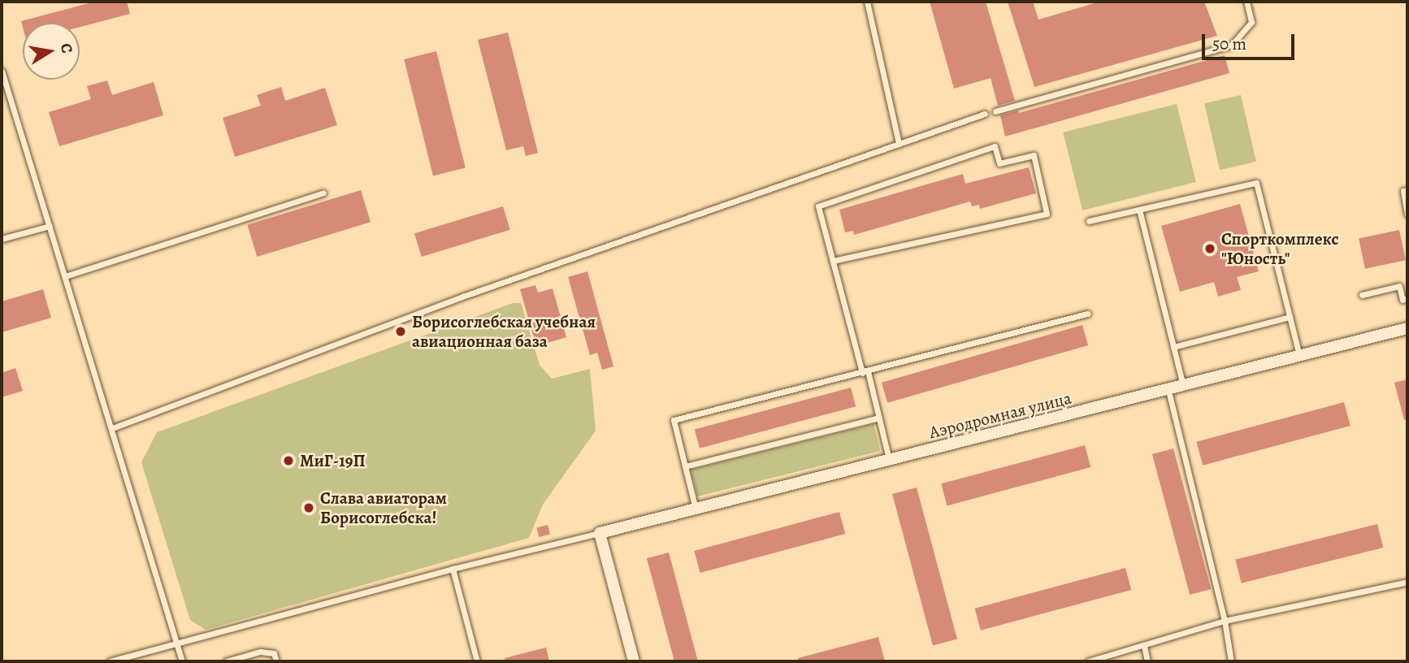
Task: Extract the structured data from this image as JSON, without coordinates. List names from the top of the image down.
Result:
{
  "streets": {
    "street": ["Аэродромная улица"]
  },
  "places": [
    "Спорткомплекс \"Юность\"",
    "Борисоглебская учебная авиационная база",
    "МиГ-19П",
    "Слава авиаторам Борисоглебска!"
  ],
  "scale_bar": "50 m",
  "north": "right"
}
